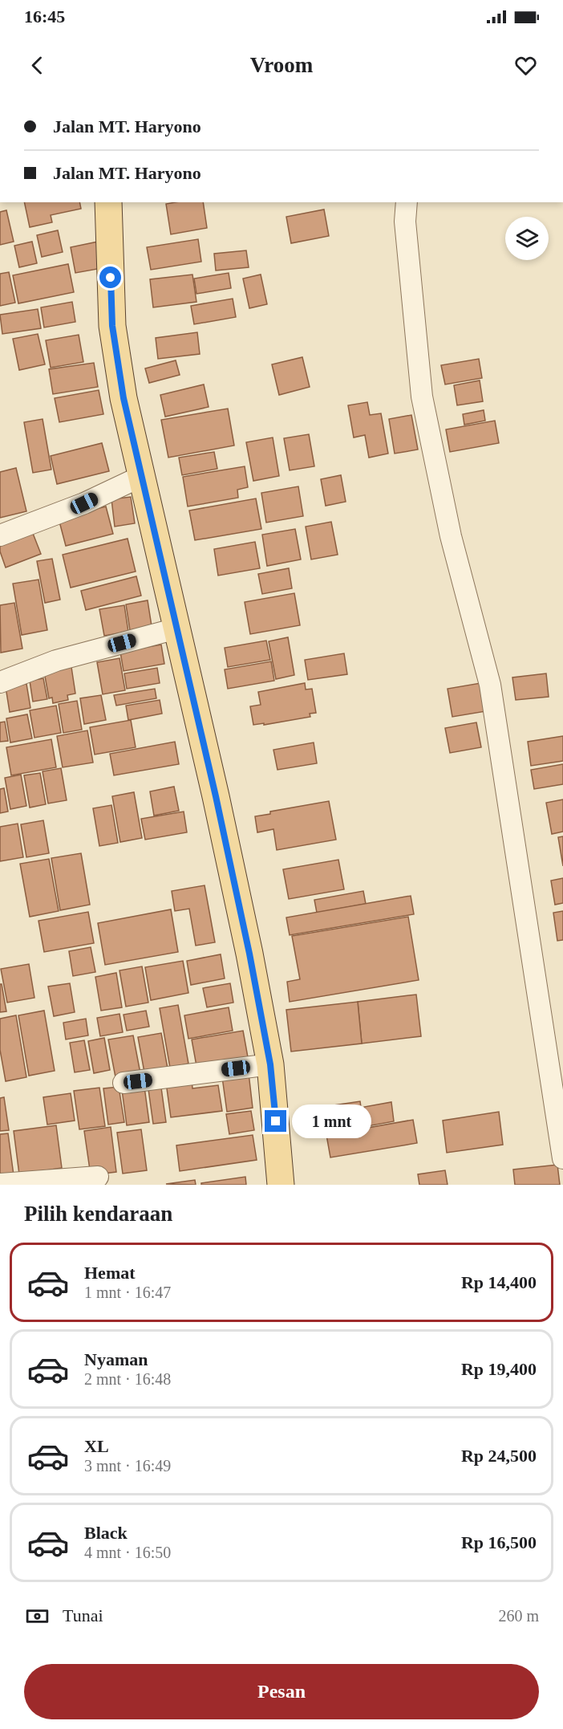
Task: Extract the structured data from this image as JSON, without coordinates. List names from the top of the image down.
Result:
{
  "page": {
    "status": "16:45",
    "header": "Vroom",
    "banner": ["Jalan MT. Haryono", "Jalan MT. Haryono"],
    "bubble": "1 mnt",
    "heading": "Pilih kendaraan",
    "list": [
      {
        "name": "Hemat",
        "note": "1 mnt · 16:47",
        "value": "Rp 14,400"
      },
      {
        "name": "Nyaman",
        "note": "2 mnt · 16:48",
        "value": "Rp 19,400"
      },
      {
        "name": "XL",
        "note": "3 mnt · 16:49",
        "value": "Rp 24,500"
      },
      {
        "name": "Black",
        "note": "4 mnt · 16:50",
        "value": "Rp 16,500"
      }
    ],
    "pay": ["Tunai", "260 m"],
    "buttons": "Pesan"
  }
}
